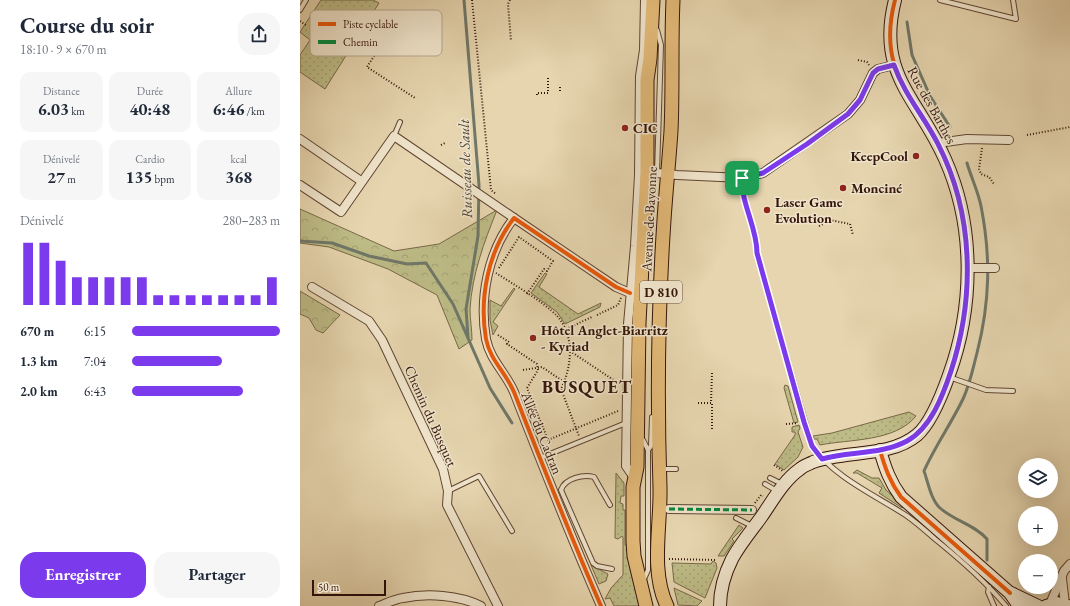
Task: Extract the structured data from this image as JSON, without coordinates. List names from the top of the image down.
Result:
{
  "streets": {
    "main road": ["Avenue de Bayonne", "D 810"],
    "street": ["Rue des Barthes", "Chemin du Busquet", "Allée du Cadran"]
  },
  "districts": ["BUSQUET"],
  "water": ["Ruisseau de Sault"],
  "places": [
    "CIC",
    "KeepCool",
    "Monciné",
    "Laser Game Evolution",
    "Hôtel Anglet-Biarritz - Kyriad"
  ],
  "legend": ["Piste cyclable", "Chemin"],
  "scale_bar": "50 m",
  "page": {
    "heading": ["Course du soir", "18:10 · 9 × 670 m"],
    "stats": [
      ["Distance", "6.03 km"],
      ["Durée", "40:48"],
      ["Allure", "6:46 /km"],
      ["Dénivelé", "27 m"],
      ["Cardio", "135 bpm"],
      ["kcal", "368"]
    ],
    "chart": ["Dénivelé", "280–283 m"],
    "list": [
      {
        "name": "670 m",
        "note": "6:15"
      },
      {
        "name": "1.3 km",
        "note": "7:04"
      },
      {
        "name": "2.0 km",
        "note": "6:43"
      }
    ],
    "map_buttons": ["+", "−"],
    "buttons": ["Enregistrer", "Partager"],
    "scale": "50 m"
  }
}
